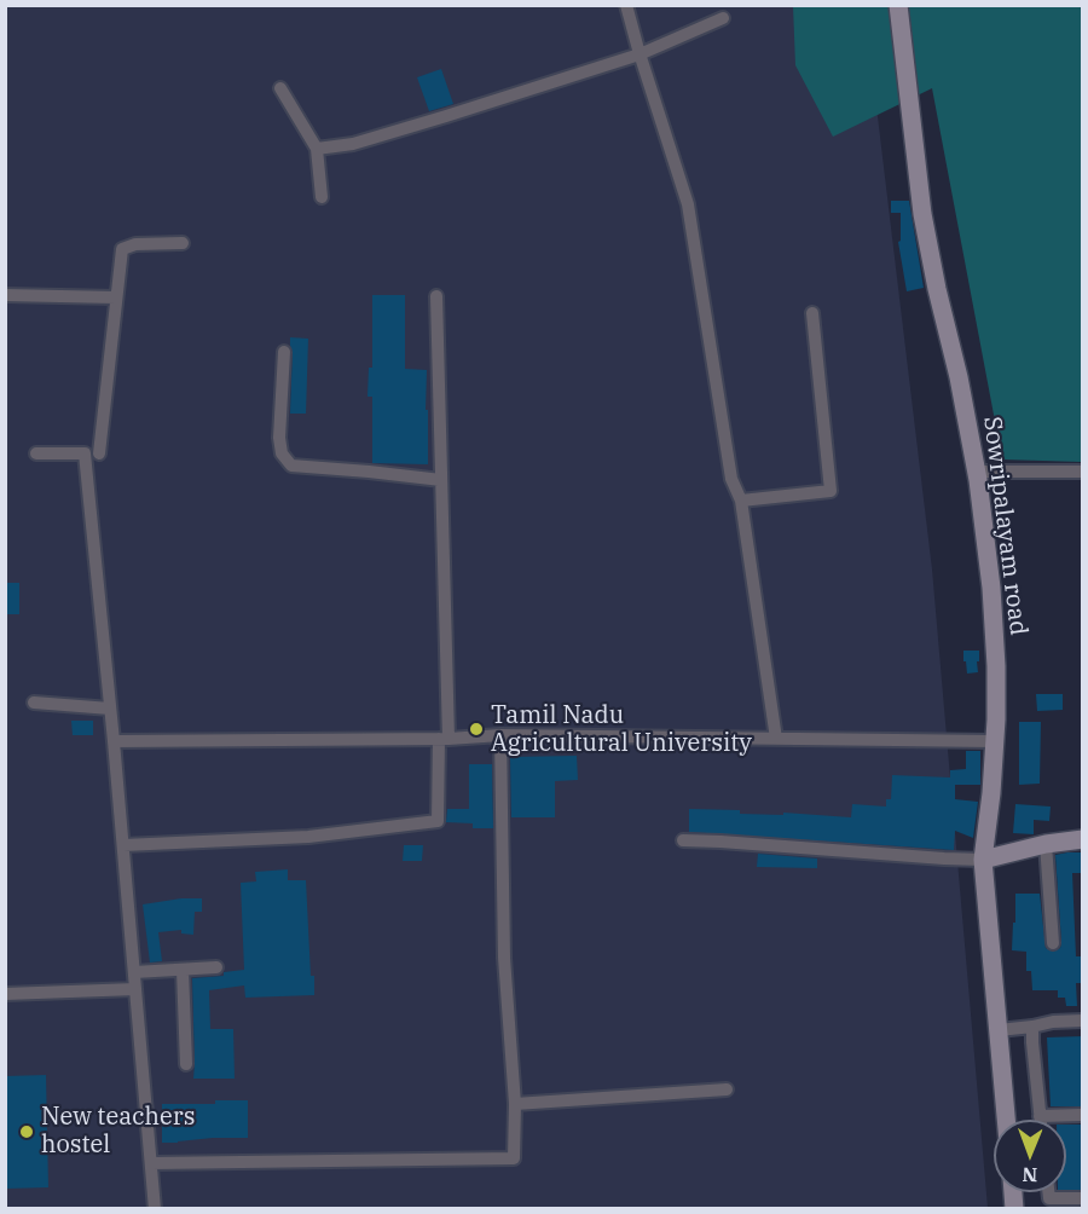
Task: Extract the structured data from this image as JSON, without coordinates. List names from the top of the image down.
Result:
{
  "streets": {
    "street": ["Sowripalayam road"]
  },
  "places": ["Tamil Nadu Agricultural University", "New teachers hostel"],
  "north": "bottom"
}
